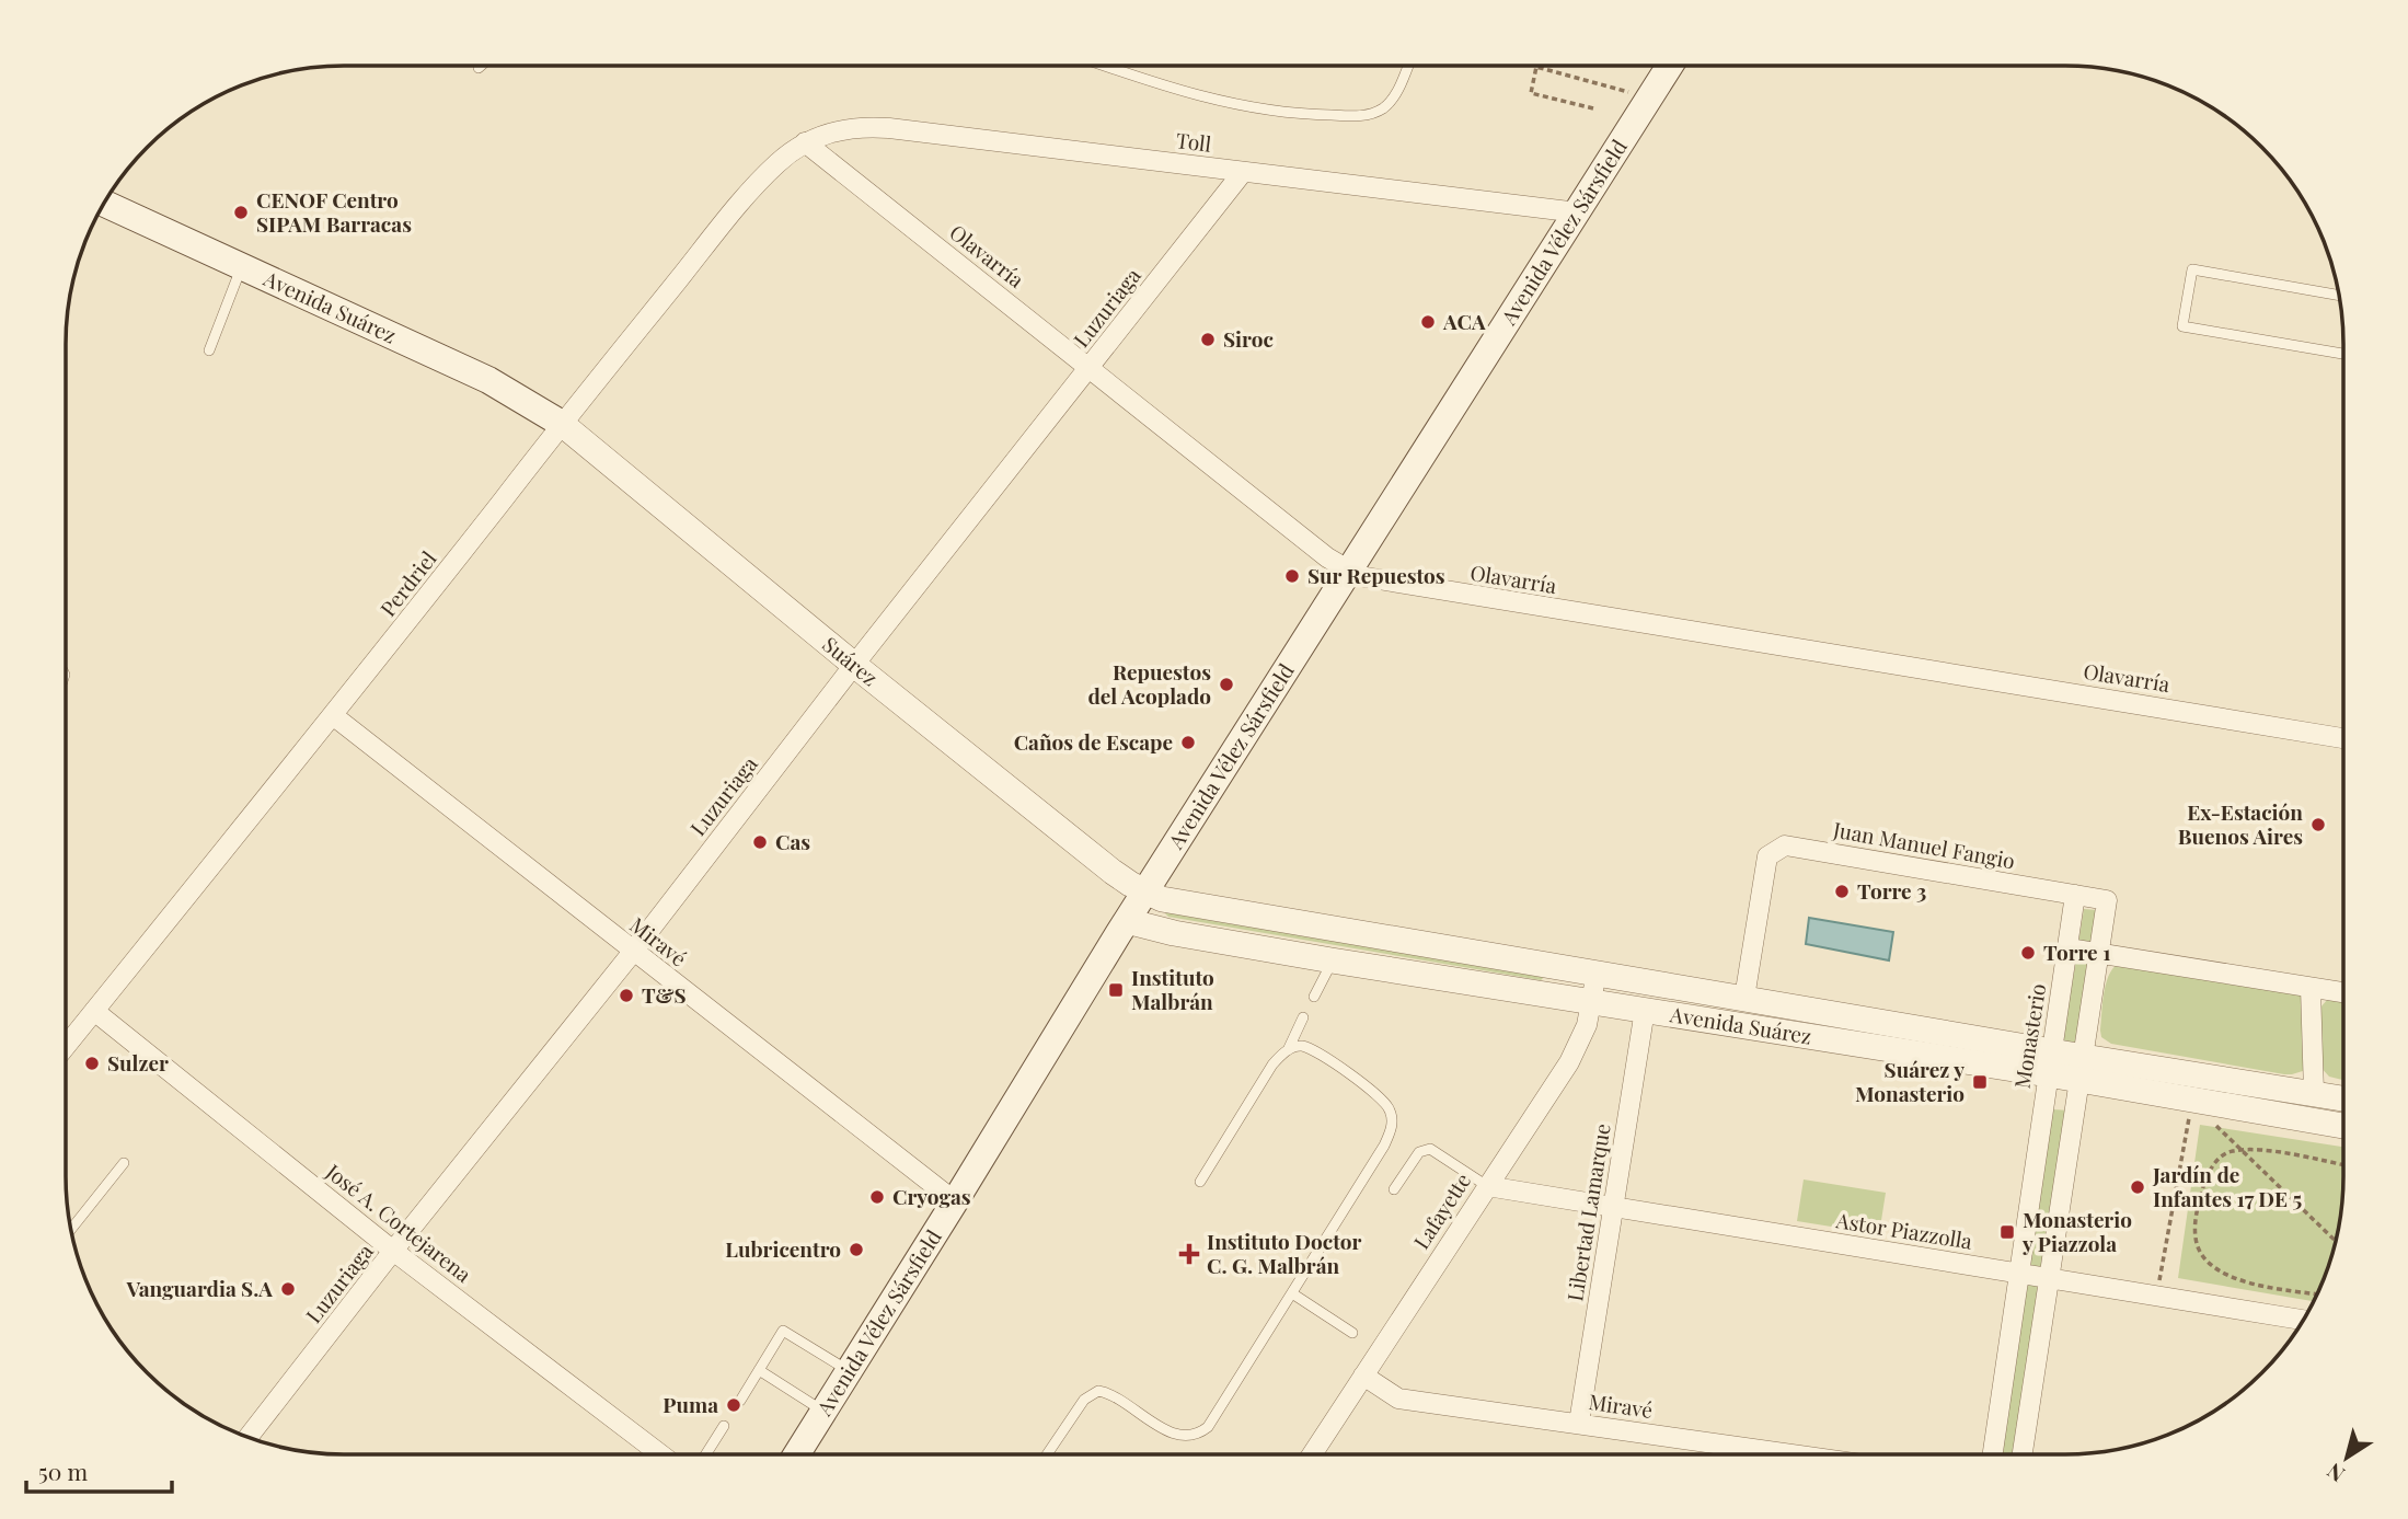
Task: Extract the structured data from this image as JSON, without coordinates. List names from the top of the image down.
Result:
{
  "streets": {
    "main road": ["Avenida Vélez Sársfield", "Avenida Suárez"],
    "street": [
      "Toll",
      "Olavarría",
      "Luzuriaga",
      "Perdriel",
      "Suárez",
      "Juan Manuel Fangio",
      "Miravé",
      "Monasterio",
      "Lafayette",
      "Libertad Lamarque",
      "José A. Cortejarena",
      "Astor Piazzolla"
    ]
  },
  "crossings": [
    ["Toll", "Avenida Vélez Sársfield"],
    ["Toll", "Olavarría"],
    ["Toll", "Luzuriaga"],
    ["Toll", "Perdriel"],
    ["Avenida Vélez Sársfield", "Olavarría"],
    ["Avenida Vélez Sársfield", "Avenida Suárez"],
    ["Avenida Vélez Sársfield", "Suárez"],
    ["Avenida Vélez Sársfield", "Miravé"],
    ["Olavarría", "Luzuriaga"],
    ["Olavarría", "Perdriel"],
    ["Avenida Suárez", "Perdriel"],
    ["Avenida Suárez", "Suárez"],
    ["Avenida Suárez", "Juan Manuel Fangio"],
    ["Avenida Suárez", "Monasterio"],
    ["Avenida Suárez", "Lafayette"],
    ["Avenida Suárez", "Libertad Lamarque"],
    ["Luzuriaga", "Suárez"],
    ["Luzuriaga", "Miravé"],
    ["Luzuriaga", "José A. Cortejarena"],
    ["Perdriel", "Suárez"],
    ["Perdriel", "Miravé"],
    ["Perdriel", "José A. Cortejarena"],
    ["Juan Manuel Fangio", "Monasterio"],
    ["Miravé", "Lafayette"],
    ["Miravé", "Libertad Lamarque"],
    ["Monasterio", "Astor Piazzolla"],
    ["Lafayette", "Astor Piazzolla"],
    ["Libertad Lamarque", "Astor Piazzolla"]
  ],
  "places": {
    "other": [
      "CENOF Centro SIPAM Barracas",
      "ACA",
      "Siroc",
      "Sur Repuestos",
      "Repuestos del Acoplado",
      "Caños de Escape",
      "Ex-Estación Buenos Aires",
      "Cas",
      "Torre 3",
      "Torre 1",
      "T&S",
      "Sulzer",
      "Jardín de Infantes 17 DE 5",
      "Cryogas",
      "Lubricentro",
      "Vanguardia S.A",
      "Puma"
    ],
    "transit": ["Instituto Malbrán", "Suárez y Monasterio", "Monasterio y Piazzola"],
    "health": ["Instituto Doctor C. G. Malbrán"]
  },
  "scale_bar": "50 m",
  "north": "bottom left"
}
